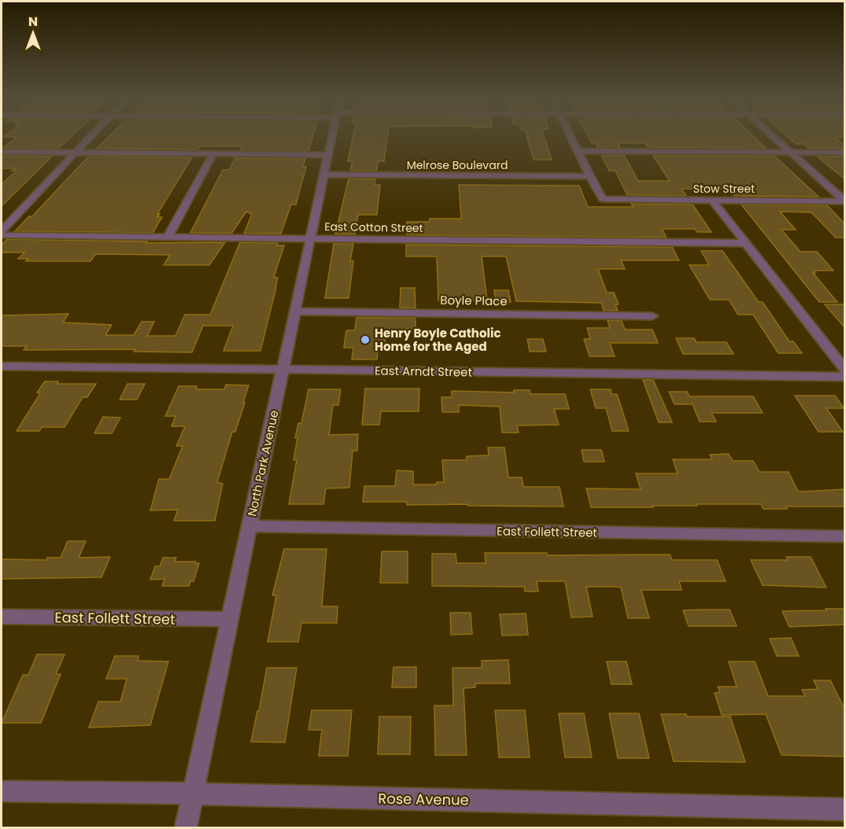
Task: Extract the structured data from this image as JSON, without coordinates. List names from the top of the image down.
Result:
{
  "streets": {
    "street": [
      "Melrose Boulevard",
      "Stow Street",
      "East Cotton Street",
      "Boyle Place",
      "East Arndt Street",
      "North Park Avenue",
      "East Follett Street",
      "Rose Avenue"
    ]
  },
  "crossings": [
    ["Melrose Boulevard", "Stow Street"],
    ["Melrose Boulevard", "North Park Avenue"],
    ["East Cotton Street", "North Park Avenue"],
    ["Boyle Place", "North Park Avenue"],
    ["East Arndt Street", "North Park Avenue"],
    ["North Park Avenue", "East Follett Street"],
    ["North Park Avenue", "Rose Avenue"]
  ],
  "places": ["Henry Boyle Catholic Home for the Aged"],
  "north": "top"
}
